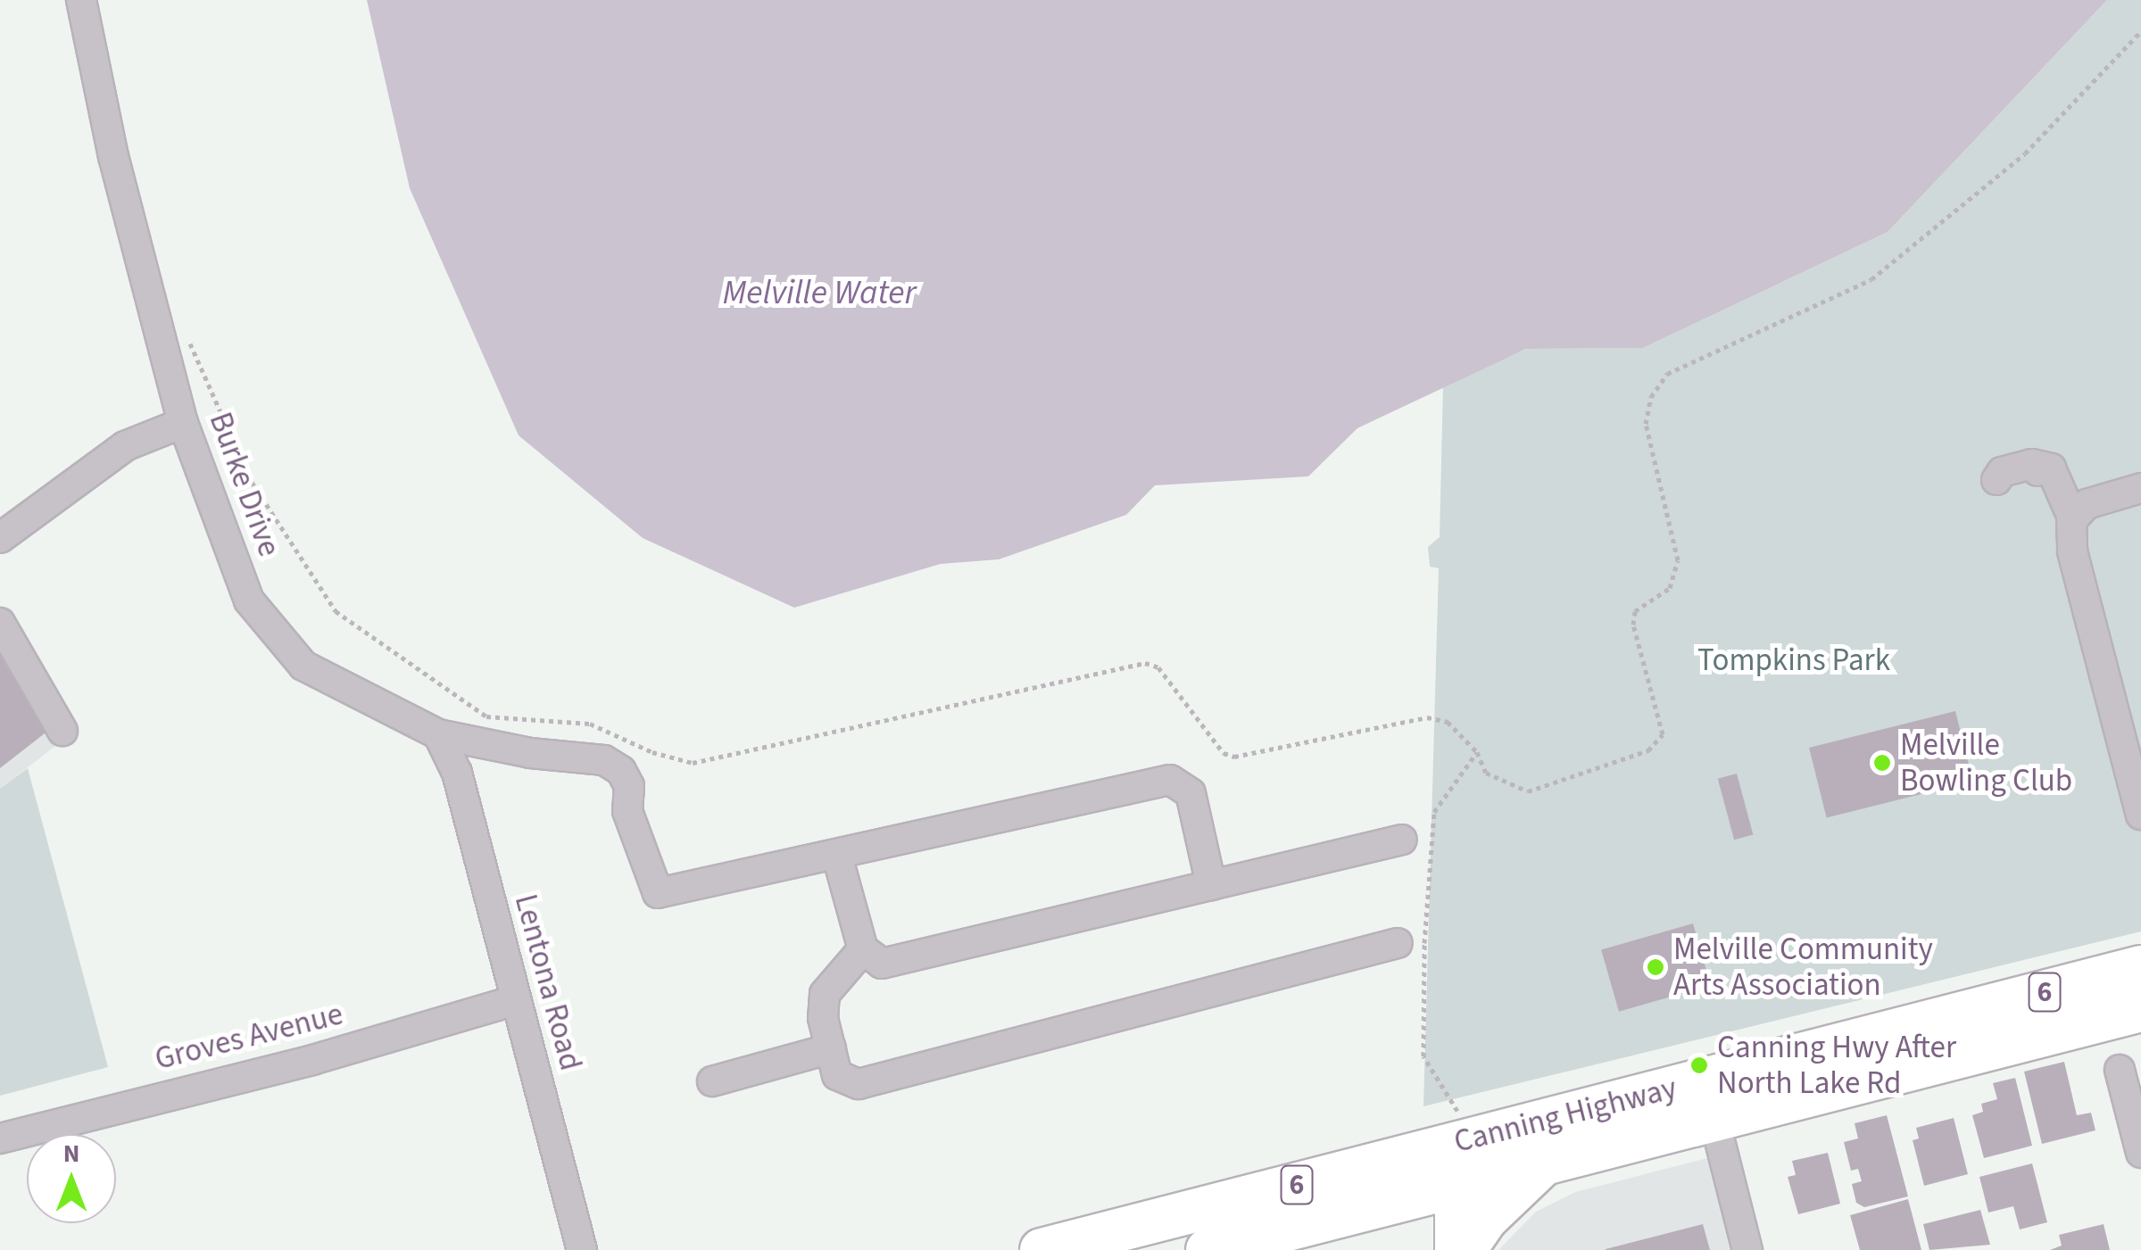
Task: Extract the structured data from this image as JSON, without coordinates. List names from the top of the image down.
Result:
{
  "streets": {
    "highway": ["6", "Canning Highway"],
    "street": ["Burke Drive", "Lentona Road", "Groves Avenue"]
  },
  "crossings": [
    ["Burke Drive", "Lentona Road"],
    ["Lentona Road", "Groves Avenue"]
  ],
  "water": ["Melville Water"],
  "parks": ["Tompkins Park"],
  "places": ["Melville Bowling Club", "Melville Community Arts Association", "Canning Hwy After North Lake Rd"],
  "north": "top"
}
